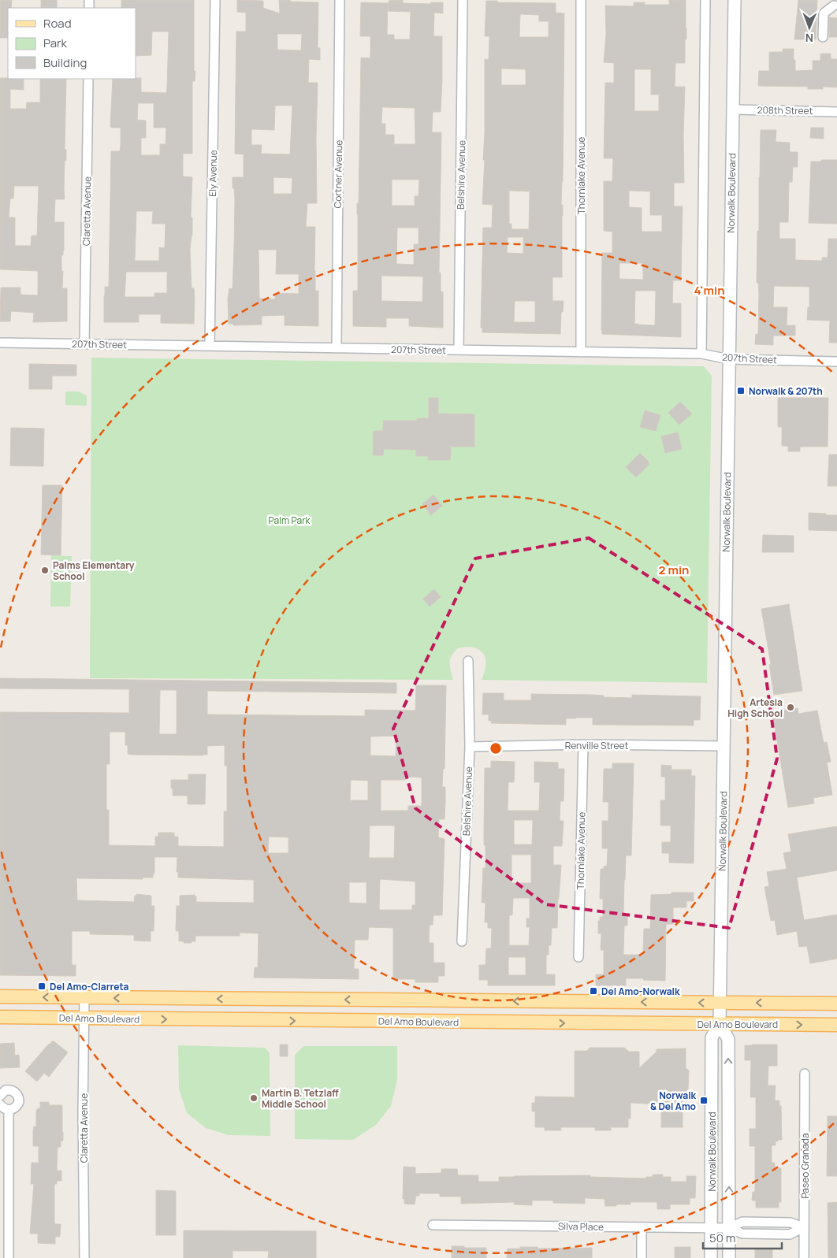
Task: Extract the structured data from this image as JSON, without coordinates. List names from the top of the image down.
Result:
{
  "streets": {
    "main road": ["Norwalk Boulevard", "Del Amo Boulevard"],
    "street": [
      "208th Street",
      "Ely Avenue",
      "Cortner Avenue",
      "Belshire Avenue",
      "Thornlake Avenue",
      "Claretta Avenue",
      "207th Street",
      "Renville Street",
      "Paseo Granada",
      "Silva Place"
    ]
  },
  "crossings": [
    ["208th Street", "Norwalk Boulevard"],
    ["Ely Avenue", "207th Street"],
    ["Cortner Avenue", "207th Street"],
    ["Belshire Avenue", "207th Street"],
    ["Belshire Avenue", "Renville Street"],
    ["Thornlake Avenue", "207th Street"],
    ["Thornlake Avenue", "Renville Street"],
    ["Norwalk Boulevard", "207th Street"],
    ["Norwalk Boulevard", "Renville Street"],
    ["Norwalk Boulevard", "Del Amo Boulevard"],
    ["Norwalk Boulevard", "Silva Place"],
    ["Claretta Avenue", "207th Street"],
    ["Claretta Avenue", "Del Amo Boulevard"],
    ["Paseo Granada", "Silva Place"]
  ],
  "parks": ["Palm Park"],
  "places": {
    "transit": [
      "Norwalk & 207th",
      "Del Amo-Clarreta",
      "Del Amo-Norwalk",
      "Norwalk & Del Amo"
    ],
    "other": ["Palms Elementary School", "Artesia High School", "Martin B. Tetzlaff Middle School"]
  },
  "legend": ["Road", "Park", "Building"],
  "scale_bar": "50 m",
  "north": "bottom",
  "rings": ["4 min", "2 min"]
}
